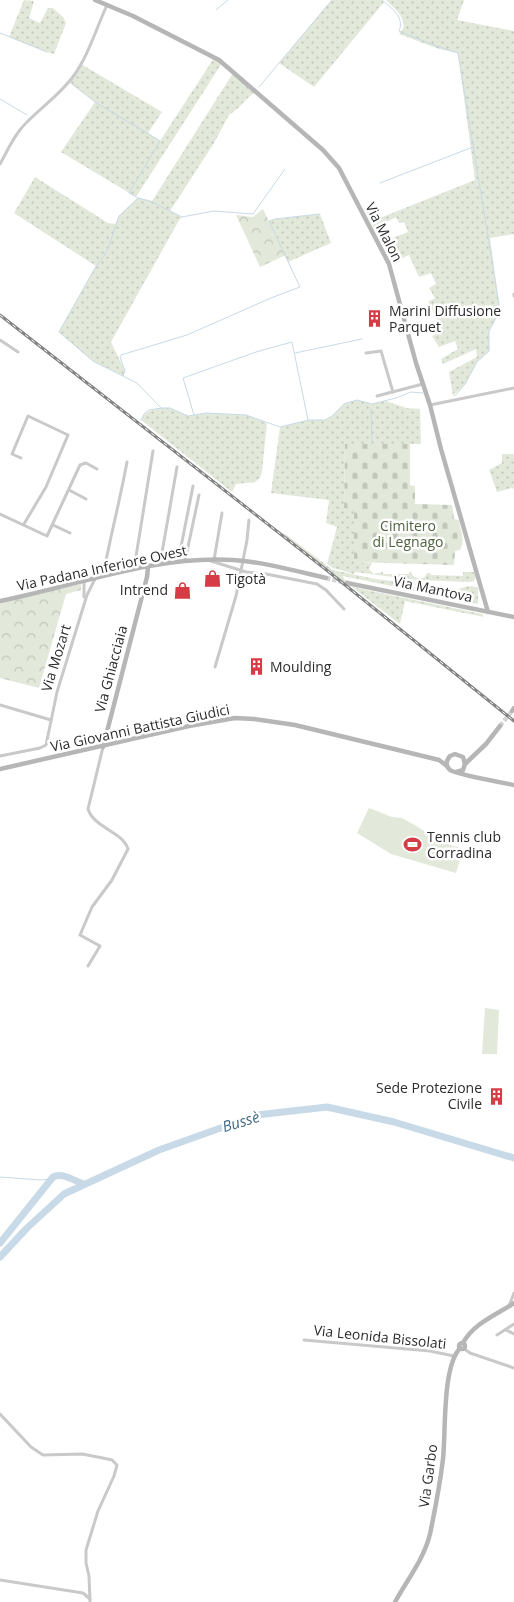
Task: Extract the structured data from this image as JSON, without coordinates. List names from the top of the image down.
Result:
{
  "streets": {
    "street": [
      "Via Malon",
      "Via Padana Inferiore Ovest",
      "Via Mantova",
      "Via Mozart",
      "Via Ghiacciaia",
      "Via Giovanni Battista Giudici",
      "Via Leonida Bissolati",
      "Via Garbo"
    ]
  },
  "crossings": [
    ["Via Malon", "Via Mantova"],
    ["Via Padana Inferiore Ovest", "Via Mozart"],
    ["Via Padana Inferiore Ovest", "Via Ghiacciaia"],
    ["Via Ghiacciaia", "Via Giovanni Battista Giudici"],
    ["Via Leonida Bissolati", "Via Garbo"]
  ],
  "water": ["Bussè"],
  "parks": ["Cimitero di Legnago"],
  "places": {
    "building": ["Marini Diffusione Parquet", "Moulding", "Sede Protezione Civile"],
    "shop": ["Tigotà", "Intrend"],
    "sports": ["Tennis club Corradina"]
  }
}
